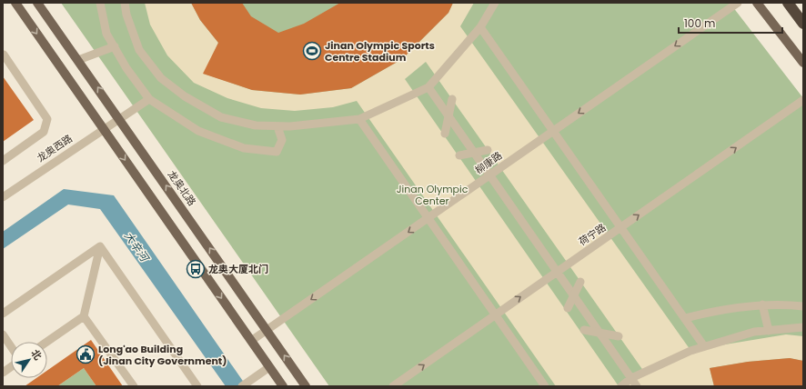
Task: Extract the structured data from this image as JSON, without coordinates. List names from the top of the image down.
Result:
{
  "streets": {
    "main road": ["龙奥北路"],
    "street": ["龙奥西路", "柳康路", "荷宁路"]
  },
  "crossings": [
    ["龙奥西路", "龙奥北路"],
    ["柳康路", "龙奥北路"]
  ],
  "one_way": ["柳康路", "荷宁路"],
  "water": ["大辛河"],
  "parks": ["Jinan Olympic Center"],
  "places": {
    "sports": ["Jinan Olympic Sports Centre Stadium"],
    "bus stop": ["龙奥大厦北门"],
    "public building": ["Long'ao Building (Jinan City Government)"]
  },
  "scale_bar": "100 m",
  "north": "top right"
}
